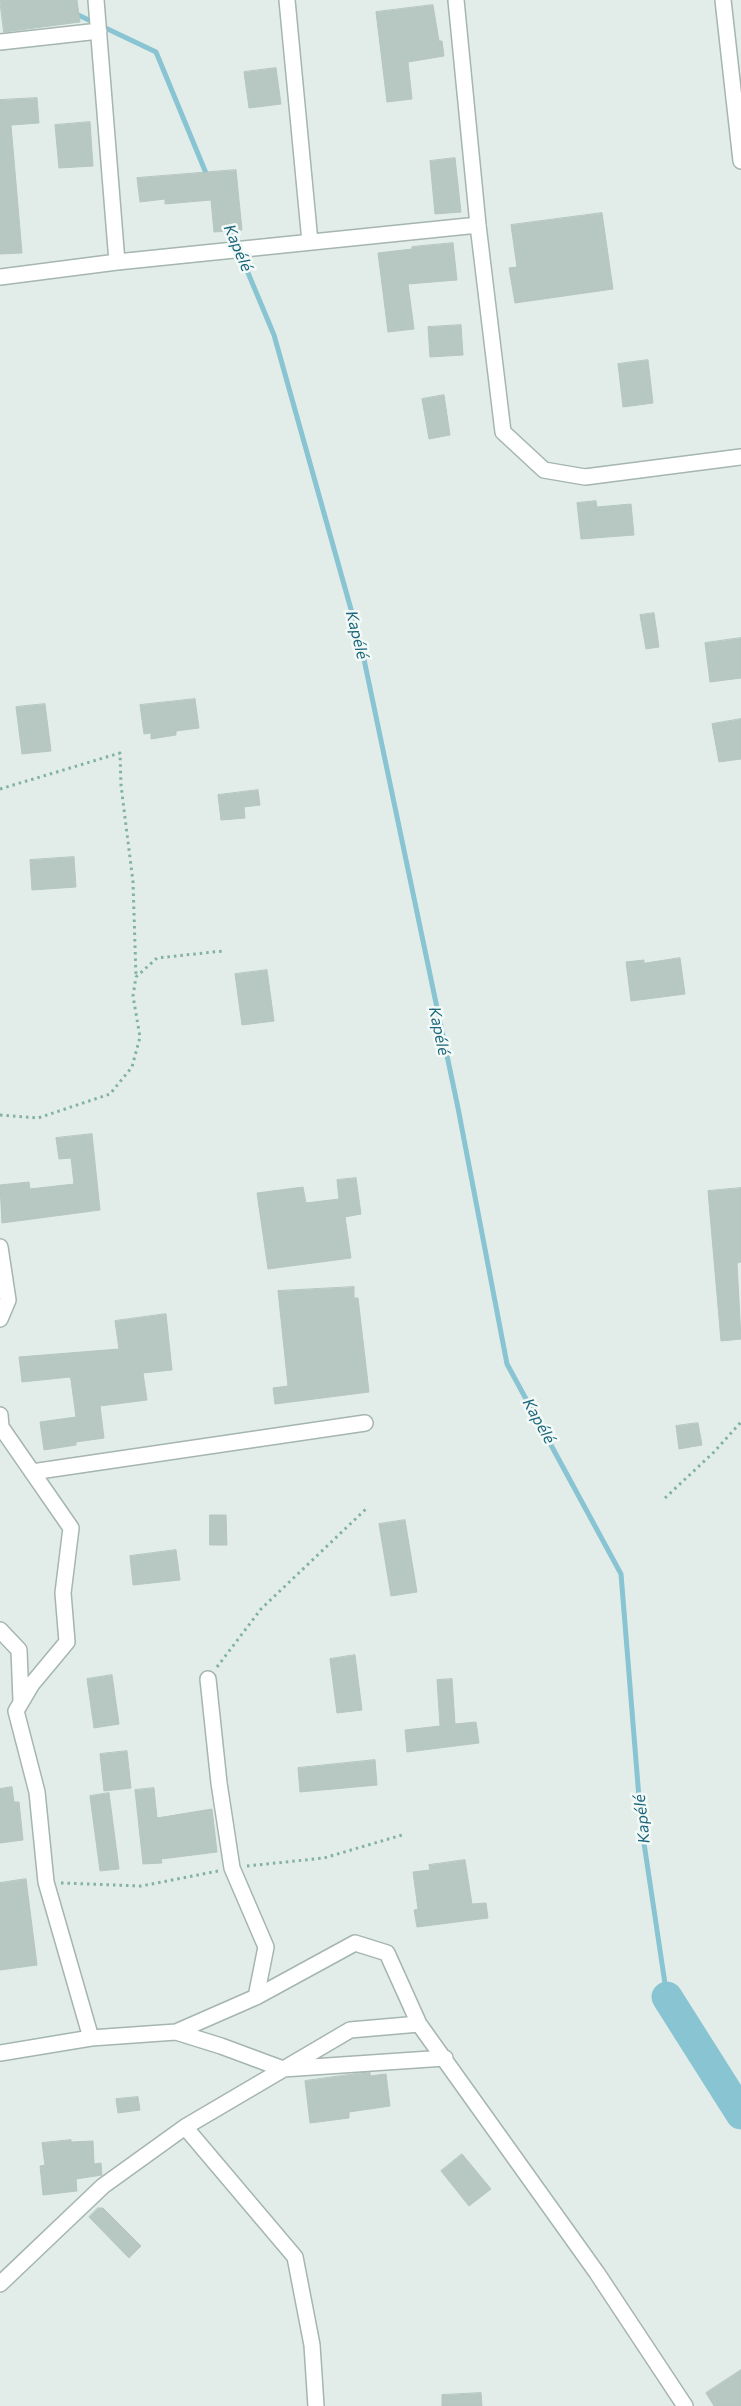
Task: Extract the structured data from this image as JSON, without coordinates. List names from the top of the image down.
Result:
{
  "water": ["Kapélé"]
}
